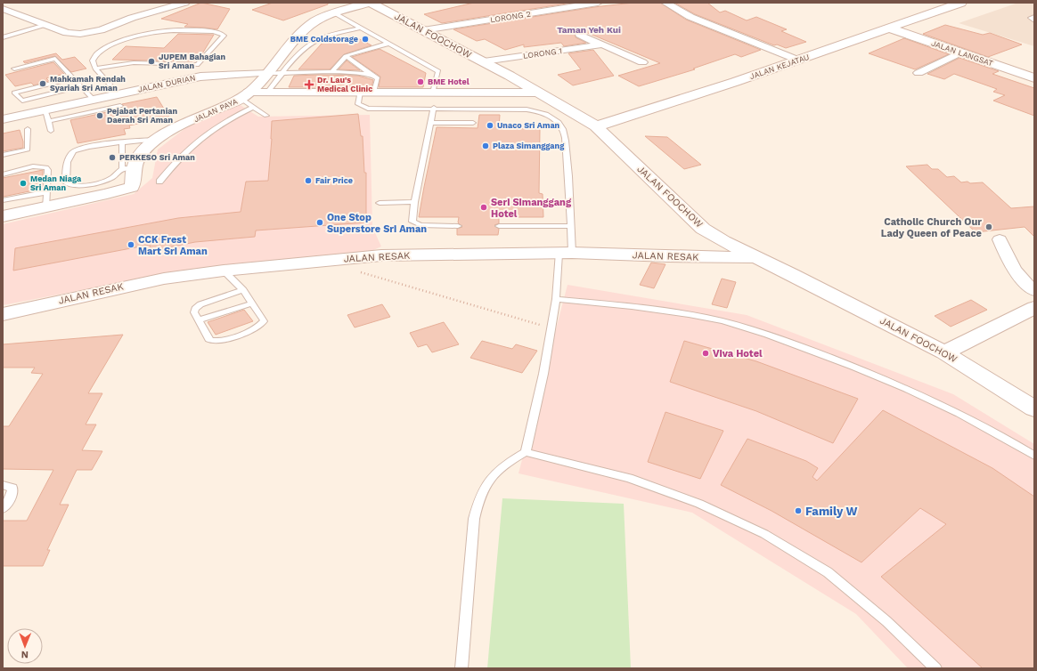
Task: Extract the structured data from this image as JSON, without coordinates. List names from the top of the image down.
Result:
{
  "streets": {
    "street": [
      "LORONG 2",
      "JALAN FOOCHOW",
      "LORONG 1",
      "JALAN LANGSAT",
      "JALAN KEJATAU",
      "JALAN DURIAN",
      "JALAN PAYA",
      "JALAN RESAK"
    ]
  },
  "crossings": [
    ["LORONG 2", "JALAN FOOCHOW"],
    ["JALAN FOOCHOW", "LORONG 1"],
    ["JALAN FOOCHOW", "JALAN KEJATAU"],
    ["JALAN FOOCHOW", "JALAN RESAK"],
    ["JALAN LANGSAT", "JALAN KEJATAU"],
    ["JALAN DURIAN", "JALAN PAYA"]
  ],
  "districts": ["Taman Yeh Kui"],
  "places": {
    "other": [
      "BME Coldstorage",
      "JUPEM Bahagian Sri Aman",
      "BME Hotel",
      "Mahkamah Rendah Syariah Sri Aman",
      "Pejabat Pertanian Daerah Sri Aman",
      "Unaco Sri Aman",
      "Plaza Simanggang",
      "PERKESO Sri Aman",
      "Fair Price",
      "Medan Niaga Sri Aman",
      "Seri Simanggang Hotel",
      "One Stop Superstore Sri Aman",
      "Catholic Church Our Lady Queen of Peace",
      "CCK Frest Mart Sri Aman",
      "Viva Hotel",
      "Family W"
    ],
    "health": ["Dr. Lau's Medical Clinic"]
  },
  "north": "bottom"
}
